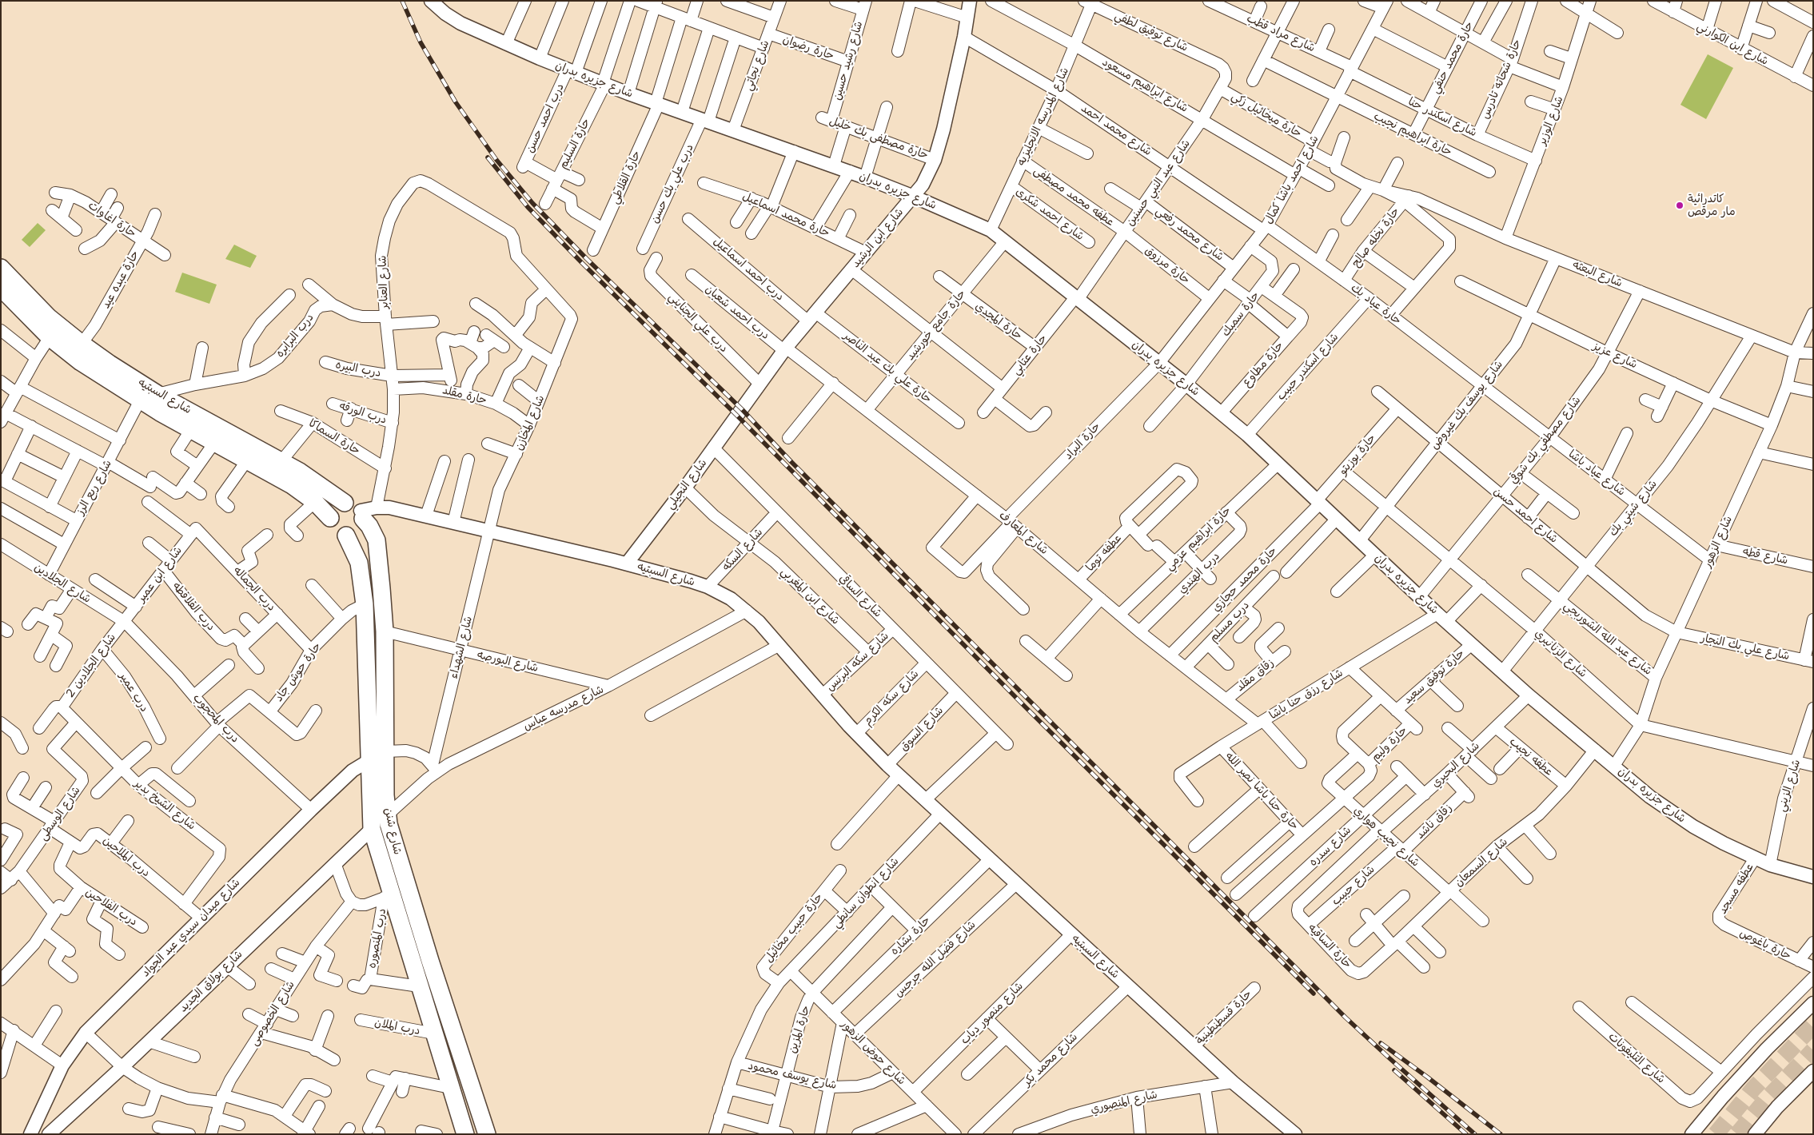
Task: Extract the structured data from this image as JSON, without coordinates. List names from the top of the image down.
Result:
{
  "streets": {
    "main road": ["شارع السبتيه", "شارع شنن"],
    "street": [
      "شارع توفيق لطفي",
      "شارع مراد قطب",
      "شارع ابن الكوارني",
      "حارة رضوان",
      "حارة محمد حنفي",
      "شارع رشيد حسين",
      "شارع نجاتي",
      "حارة شحاته تادرس",
      "شارع جزيره بدران",
      "شارع ابراهيم مسعود",
      "حارة ميخائيل زكي",
      "شارع المدرسه الانجليزيه",
      "شارع اسكندر حنا",
      "درب احمد حسن",
      "شارع الوزير",
      "شارع محمد احمد",
      "حارة ابراهيم نجيب",
      "حارة مصطفى بك خليل",
      "حارة السليم",
      "حارة القلاطي",
      "شارع احمد باشا كمال",
      "شارع عبد النبي حسنين",
      "درب علي بك حسن",
      "عطفه محمد مصطفى",
      "شارع احمد شكرى",
      "حارة محمد اسماعيل",
      "حارة اغاوات",
      "شارع محمد رفعي",
      "حارة نخله صالح",
      "شارع ابن الرشيد",
      "حارة مرزوق",
      "درب احمد اسماعيل",
      "شارع البعثه",
      "حارة عبده عيد",
      "شارع العنابر",
      "حارة عياد بك",
      "درب احمد شعبان",
      "حارة سمبك",
      "حارة المجدي",
      "درب علي الجنايني",
      "حارة جامع خورشيد",
      "درب البرابره",
      "حارة عتابي",
      "شارع عزيز",
      "حارة مطاوع",
      "شارع اسكندر حبيب",
      "حارة علي بك عبد الناصر",
      "درب البيره",
      "حارة مقلد",
      "شارع يوسف بك غيروض",
      "درب الورقه",
      "شارع المخازن",
      "حارة السماكا",
      "شارع مصطفي بك شوقي",
      "حارة البراد",
      "حارة بوزيتو",
      "شارع عياد باشا",
      "شارع النجيلي",
      "شارع ربع الرز",
      "شارع شيتي بك",
      "شارع احمد حسن",
      "شارع المعارف",
      "حارة ابراهيم عزمي",
      "شارع الزهور",
      "شارع السكه",
      "عطفه توما",
      "شارع قطه",
      "درب الهندي",
      "شارع ابن عمير",
      "حارة محمد حجازي",
      "شارع الجلادين",
      "درب الجماله",
      "شارع ابن المغربي",
      "شارع الساقي",
      "درب الفلافطه",
      "درب مسلم",
      "شارع عبد الله الشوربجي",
      "شارع الشهداء",
      "شارع علي بك النجار",
      "شارع الزنانيري",
      "شارع البورصه",
      "شارع سكه البرنس",
      "شارع الجلادين 2",
      "حارة حوش جاد",
      "زقاق مقلد",
      "حارة توفيق سعيد",
      "درب عمير",
      "شارع رزق حنا باشا",
      "شارع سكه الكرم",
      "شارع مدرسه عباس",
      "درب المحجوب",
      "شارع السوق",
      "حارة وليم",
      "عطفه نجيب",
      "شارع البحيري",
      "شارع الزيني",
      "حارة حنا باشا نصر الله",
      "شارع الشيخ بدير",
      "شارع الوسطى",
      "زقاق ناشد",
      "شارع نجيب هواري",
      "شارع سدره",
      "درب الملاحين",
      "شارع السمعان",
      "شارع حبيب",
      "عطفه مسجد",
      "شارع انطوان سانطي",
      "درب الفلاحين",
      "شارع ميدان سيدي عبد الجواد",
      "حارة حبيب مخائيل",
      "حارة بشاره",
      "درب المنصوره",
      "حارة باغوص",
      "حارة الساقيه",
      "شارع فضل الله جرجس",
      "شارع بولاق الجديد",
      "شارع الخصوصى",
      "شارع منصور دياب",
      "حارة قسطنطينية",
      "درب الملان",
      "حارة المزين",
      "شارع حوض الزهور",
      "شارع التليفونات",
      "شارع محمد بكر",
      "شارع يوسف محمود",
      "شارع المنصوري"
    ]
  },
  "crossings": [
    ["شارع توفيق لطفي", "شارع المدرسه الانجليزيه"],
    ["شارع توفيق لطفي", "شارع عبد النبي حسنين"],
    ["شارع مراد قطب", "شارع اسكندر حنا"],
    ["شارع مراد قطب", "شارع احمد باشا كمال"],
    ["حارة رضوان", "شارع رشيد حسين"],
    ["حارة رضوان", "شارع نجاتي"],
    ["حارة محمد حنفي", "شارع اسكندر حنا"],
    ["حارة محمد حنفي", "حارة ابراهيم نجيب"],
    ["شارع رشيد حسين", "حارة مصطفى بك خليل"],
    ["شارع نجاتي", "شارع جزيره بدران"],
    ["حارة شحاته تادرس", "شارع اسكندر حنا"],
    ["شارع جزيره بدران", "شارع المدرسه الانجليزيه"],
    ["شارع جزيره بدران", "درب احمد حسن"],
    ["شارع جزيره بدران", "حارة السليم"],
    ["شارع جزيره بدران", "حارة القلاطي"],
    ["شارع جزيره بدران", "شارع احمد باشا كمال"],
    ["شارع جزيره بدران", "شارع عبد النبي حسنين"],
    ["شارع جزيره بدران", "درب علي بك حسن"],
    ["شارع جزيره بدران", "شارع ابن الرشيد"],
    ["شارع جزيره بدران", "حارة سمبك"],
    ["شارع جزيره بدران", "حارة جامع خورشيد"],
    ["شارع جزيره بدران", "حارة عتابي"],
    ["شارع جزيره بدران", "حارة مطاوع"],
    ["شارع جزيره بدران", "شارع اسكندر حبيب"],
    ["شارع جزيره بدران", "شارع يوسف بك غيروض"],
    ["شارع جزيره بدران", "شارع مصطفي بك شوقي"],
    ["شارع جزيره بدران", "حارة البراد"],
    ["شارع جزيره بدران", "حارة بوزيتو"],
    ["شارع جزيره بدران", "شارع شيتي بك"],
    ["شارع جزيره بدران", "حارة ابراهيم عزمي"],
    ["شارع جزيره بدران", "شارع الزهور"],
    ["شارع جزيره بدران", "حارة محمد حجازي"],
    ["شارع جزيره بدران", "حارة توفيق سعيد"],
    ["شارع جزيره بدران", "شارع رزق حنا باشا"],
    ["شارع جزيره بدران", "شارع البحيري"],
    ["شارع جزيره بدران", "شارع الزيني"],
    ["شارع جزيره بدران", "شارع السمعان"],
    ["شارع جزيره بدران", "عطفه مسجد"],
    ["شارع ابراهيم مسعود", "شارع المدرسه الانجليزيه"],
    ["شارع ابراهيم مسعود", "شارع احمد باشا كمال"],
    ["شارع ابراهيم مسعود", "شارع عبد النبي حسنين"],
    ["حارة ميخائيل زكي", "شارع احمد باشا كمال"],
    ["حارة ميخائيل زكي", "شارع عبد النبي حسنين"],
    ["شارع المدرسه الانجليزيه", "شارع محمد احمد"],
    ["شارع المدرسه الانجليزيه", "عطفه محمد مصطفى"],
    ["شارع المدرسه الانجليزيه", "شارع احمد شكرى"],
    ["شارع اسكندر حنا", "شارع الوزير"],
    ["شارع اسكندر حنا", "شارع احمد باشا كمال"],
    ["درب احمد حسن", "حارة السليم"],
    ["شارع الوزير", "شارع البعثه"],
    ["شارع محمد احمد", "شارع احمد باشا كمال"],
    ["شارع محمد احمد", "شارع عبد النبي حسنين"],
    ["شارع محمد احمد", "شارع ابن الرشيد"],
    ["شارع محمد احمد", "حارة عياد بك"],
    ["حارة ابراهيم نجيب", "شارع احمد باشا كمال"],
    ["حارة مصطفى بك خليل", "شارع ابن الرشيد"],
    ["شارع احمد باشا كمال", "شارع محمد رفعي"],
    ["شارع احمد باشا كمال", "حارة مرزوق"],
    ["شارع احمد باشا كمال", "حارة عياد بك"],
    ["شارع احمد باشا كمال", "حارة سمبك"],
    ["شارع احمد باشا كمال", "حارة مطاوع"],
    ["شارع احمد باشا كمال", "حارة البراد"],
    ["شارع عبد النبي حسنين", "عطفه محمد مصطفى"],
    ["شارع عبد النبي حسنين", "شارع محمد رفعي"],
    ["شارع عبد النبي حسنين", "حارة مرزوق"],
    ["شارع عبد النبي حسنين", "حارة عتابي"],
    ["عطفه محمد مصطفى", "حارة مرزوق"],
    ["حارة محمد اسماعيل", "شارع ابن الرشيد"],
    ["حارة اغاوات", "حارة عبده عيد"],
    ["حارة نخله صالح", "شارع البعثه"],
    ["حارة نخله صالح", "حارة عياد بك"],
    ["شارع ابن الرشيد", "درب احمد اسماعيل"],
    ["شارع ابن الرشيد", "درب احمد شعبان"],
    ["شارع ابن الرشيد", "درب علي الجنايني"],
    ["شارع ابن الرشيد", "حارة علي بك عبد الناصر"],
    ["شارع ابن الرشيد", "شارع النجيلي"],
    ["شارع ابن الرشيد", "شارع المعارف"],
    ["درب احمد اسماعيل", "حارة علي بك عبد الناصر"],
    ["شارع البعثه", "شارع يوسف بك غيروض"],
    ["شارع البعثه", "شارع مصطفي بك شوقي"],
    ["شارع البعثه", "شارع شيتي بك"],
    ["شارع البعثه", "شارع الزهور"],
    ["حارة عبده عيد", "شارع السبتيه"],
    ["شارع العنابر", "درب البيره"],
    ["شارع العنابر", "حارة مقلد"],
    ["شارع العنابر", "شارع السبتيه"],
    ["شارع العنابر", "درب الورقه"],
    ["شارع العنابر", "شارع المخازن"],
    ["شارع العنابر", "حارة السماكا"],
    ["شارع العنابر", "شارع شنن"],
    ["حارة عياد بك", "شارع اسكندر حبيب"],
    ["حارة عياد بك", "شارع يوسف بك غيروض"],
    ["حارة عياد بك", "شارع عياد باشا"],
    ["درب احمد شعبان", "شارع المعارف"],
    ["حارة سمبك", "حارة مطاوع"],
    ["حارة المجدي", "حارة جامع خورشيد"],
    ["حارة المجدي", "حارة عتابي"],
    ["حارة جامع خورشيد", "حارة علي بك عبد الناصر"],
    ["حارة جامع خورشيد", "شارع المعارف"],
    ["درب البرابره", "شارع السبتيه"],
    ["شارع عزيز", "شارع يوسف بك غيروض"],
    ["شارع عزيز", "شارع مصطفي بك شوقي"],
    ["شارع عزيز", "شارع شيتي بك"],
    ["شارع عزيز", "شارع الزهور"],
    ["حارة مقلد", "شارع المخازن"],
    ["شارع السبتيه", "شارع المخازن"],
    ["شارع السبتيه", "شارع النجيلي"],
    ["شارع السبتيه", "شارع ربع الرز"],
    ["شارع السبتيه", "شارع السكه"],
    ["شارع السبتيه", "شارع الشهداء"],
    ["شارع السبتيه", "شارع سكه البرنس"],
    ["شارع السبتيه", "شارع سكه الكرم"],
    ["شارع السبتيه", "شارع مدرسه عباس"],
    ["شارع السبتيه", "شارع السوق"],
    ["شارع السبتيه", "شارع شنن"],
    ["شارع السبتيه", "شارع انطوان سانطي"],
    ["شارع السبتيه", "حارة بشاره"],
    ["شارع السبتيه", "شارع فضل الله جرجس"],
    ["شارع السبتيه", "شارع منصور دياب"],
    ["شارع السبتيه", "حارة قسطنطينية"],
    ["شارع السبتيه", "شارع محمد بكر"],
    ["شارع السبتيه", "شارع المنصوري"],
    ["شارع يوسف بك غيروض", "شارع عياد باشا"],
    ["شارع يوسف بك غيروض", "شارع احمد حسن"],
    ["شارع يوسف بك غيروض", "شارع الزنانيري"],
    ["شارع المخازن", "شارع الشهداء"],
    ["شارع مصطفي بك شوقي", "شارع عياد باشا"],
    ["شارع مصطفي بك شوقي", "شارع احمد حسن"],
    ["شارع مصطفي بك شوقي", "شارع الزنانيري"],
    ["حارة البراد", "شارع المعارف"],
    ["حارة بوزيتو", "شارع احمد حسن"],
    ["حارة بوزيتو", "حارة محمد حجازي"],
    ["حارة بوزيتو", "شارع الزنانيري"],
    ["شارع عياد باشا", "شارع شيتي بك"],
    ["شارع عياد باشا", "شارع الزهور"],
    ["شارع النجيلي", "شارع ابن المغربي"],
    ["شارع النجيلي", "شارع الساقي"],
    ["شارع ربع الرز", "شارع الجلادين"],
    ["شارع شيتي بك", "شارع احمد حسن"],
    ["شارع شيتي بك", "شارع عبد الله الشوربجي"],
    ["شارع شيتي بك", "شارع الزنانيري"],
    ["شارع احمد حسن", "شارع الزهور"],
    ["شارع احمد حسن", "شارع علي بك النجار"],
    ["شارع المعارف", "حارة ابراهيم عزمي"],
    ["شارع المعارف", "عطفه توما"],
    ["شارع المعارف", "درب الهندي"],
    ["شارع المعارف", "حارة محمد حجازي"],
    ["شارع المعارف", "درب مسلم"],
    ["شارع المعارف", "زقاق مقلد"],
    ["شارع المعارف", "شارع رزق حنا باشا"],
    ["حارة ابراهيم عزمي", "درب الهندي"],
    ["شارع الزهور", "شارع قطه"],
    ["شارع الزهور", "شارع عبد الله الشوربجي"],
    ["شارع الزهور", "شارع علي بك النجار"],
    ["شارع الزهور", "شارع الزنانيري"],
    ["شارع السكه", "شارع ابن المغربي"],
    ["شارع السكه", "شارع الساقي"],
    ["شارع ابن عمير", "شارع الجلادين"],
    ["شارع ابن عمير", "درب الجماله"],
    ["شارع ابن عمير", "درب الفلافطه"],
    ["شارع ابن عمير", "شارع الجلادين 2"],
    ["شارع ابن عمير", "درب المحجوب"],
    ["شارع الجلادين", "شارع الجلادين 2"],
    ["شارع الجلادين", "درب المحجوب"],
    ["درب الجماله", "حارة حوش جاد"],
    ["شارع ابن المغربي", "شارع سكه البرنس"],
    ["شارع الساقي", "شارع سكه البرنس"],
    ["شارع الساقي", "شارع سكه الكرم"],
    ["شارع الساقي", "شارع السوق"],
    ["شارع الشهداء", "شارع البورصه"],
    ["شارع الشهداء", "شارع مدرسه عباس"],
    ["شارع الزنانيري", "شارع رزق حنا باشا"],
    ["شارع الزنانيري", "شارع الزيني"],
    ["شارع البورصه", "شارع مدرسه عباس"],
    ["شارع البورصه", "شارع شنن"],
    ["شارع الجلادين 2", "درب عمير"],
    ["شارع الجلادين 2", "درب المحجوب"],
    ["شارع الجلادين 2", "شارع الشيخ بدير"],
    ["حارة حوش جاد", "شارع شنن"],
    ["حارة توفيق سعيد", "حارة وليم"],
    ["شارع رزق حنا باشا", "حارة حنا باشا نصر الله"],
    ["شارع مدرسه عباس", "شارع شنن"],
    ["درب المحجوب", "شارع ميدان سيدي عبد الجواد"],
    ["عطفه نجيب", "شارع البحيري"],
    ["عطفه نجيب", "شارع السمعان"],
    ["شارع البحيري", "زقاق ناشد"],
    ["شارع البحيري", "شارع نجيب هواري"],
    ["شارع البحيري", "حارة الساقيه"],
    ["شارع الشيخ بدير", "شارع الوسطى"],
    ["شارع الشيخ بدير", "درب الملاحين"],
    ["زقاق ناشد", "شارع نجيب هواري"],
    ["زقاق ناشد", "شارع حبيب"],
    ["شارع شنن", "شارع ميدان سيدي عبد الجواد"],
    ["شارع شنن", "درب المنصوره"],
    ["شارع شنن", "شارع بولاق الجديد"],
    ["شارع شنن", "درب الملان"],
    ["شارع نجيب هواري", "شارع سدره"],
    ["شارع نجيب هواري", "شارع السمعان"],
    ["شارع نجيب هواري", "شارع حبيب"],
    ["درب الملاحين", "درب الفلاحين"],
    ["درب الملاحين", "شارع ميدان سيدي عبد الجواد"],
    ["شارع السمعان", "حارة الساقيه"],
    ["شارع حبيب", "حارة الساقيه"],
    ["عطفه مسجد", "حارة باغوص"],
    ["شارع انطوان سانطي", "حارة حبيب مخائيل"],
    ["شارع انطوان سانطي", "شارع حوض الزهور"],
    ["شارع انطوان سانطي", "شارع يوسف محمود"],
    ["حارة بشاره", "شارع حوض الزهور"],
    ["شارع فضل الله جرجس", "شارع حوض الزهور"],
    ["شارع منصور دياب", "شارع حوض الزهور"],
    ["حارة المزين", "شارع حوض الزهور"],
    ["حارة المزين", "شارع يوسف محمود"],
    ["شارع حوض الزهور", "شارع يوسف محمود"]
  ],
  "places": ["كاتدرائية مار مرقص"]
}
